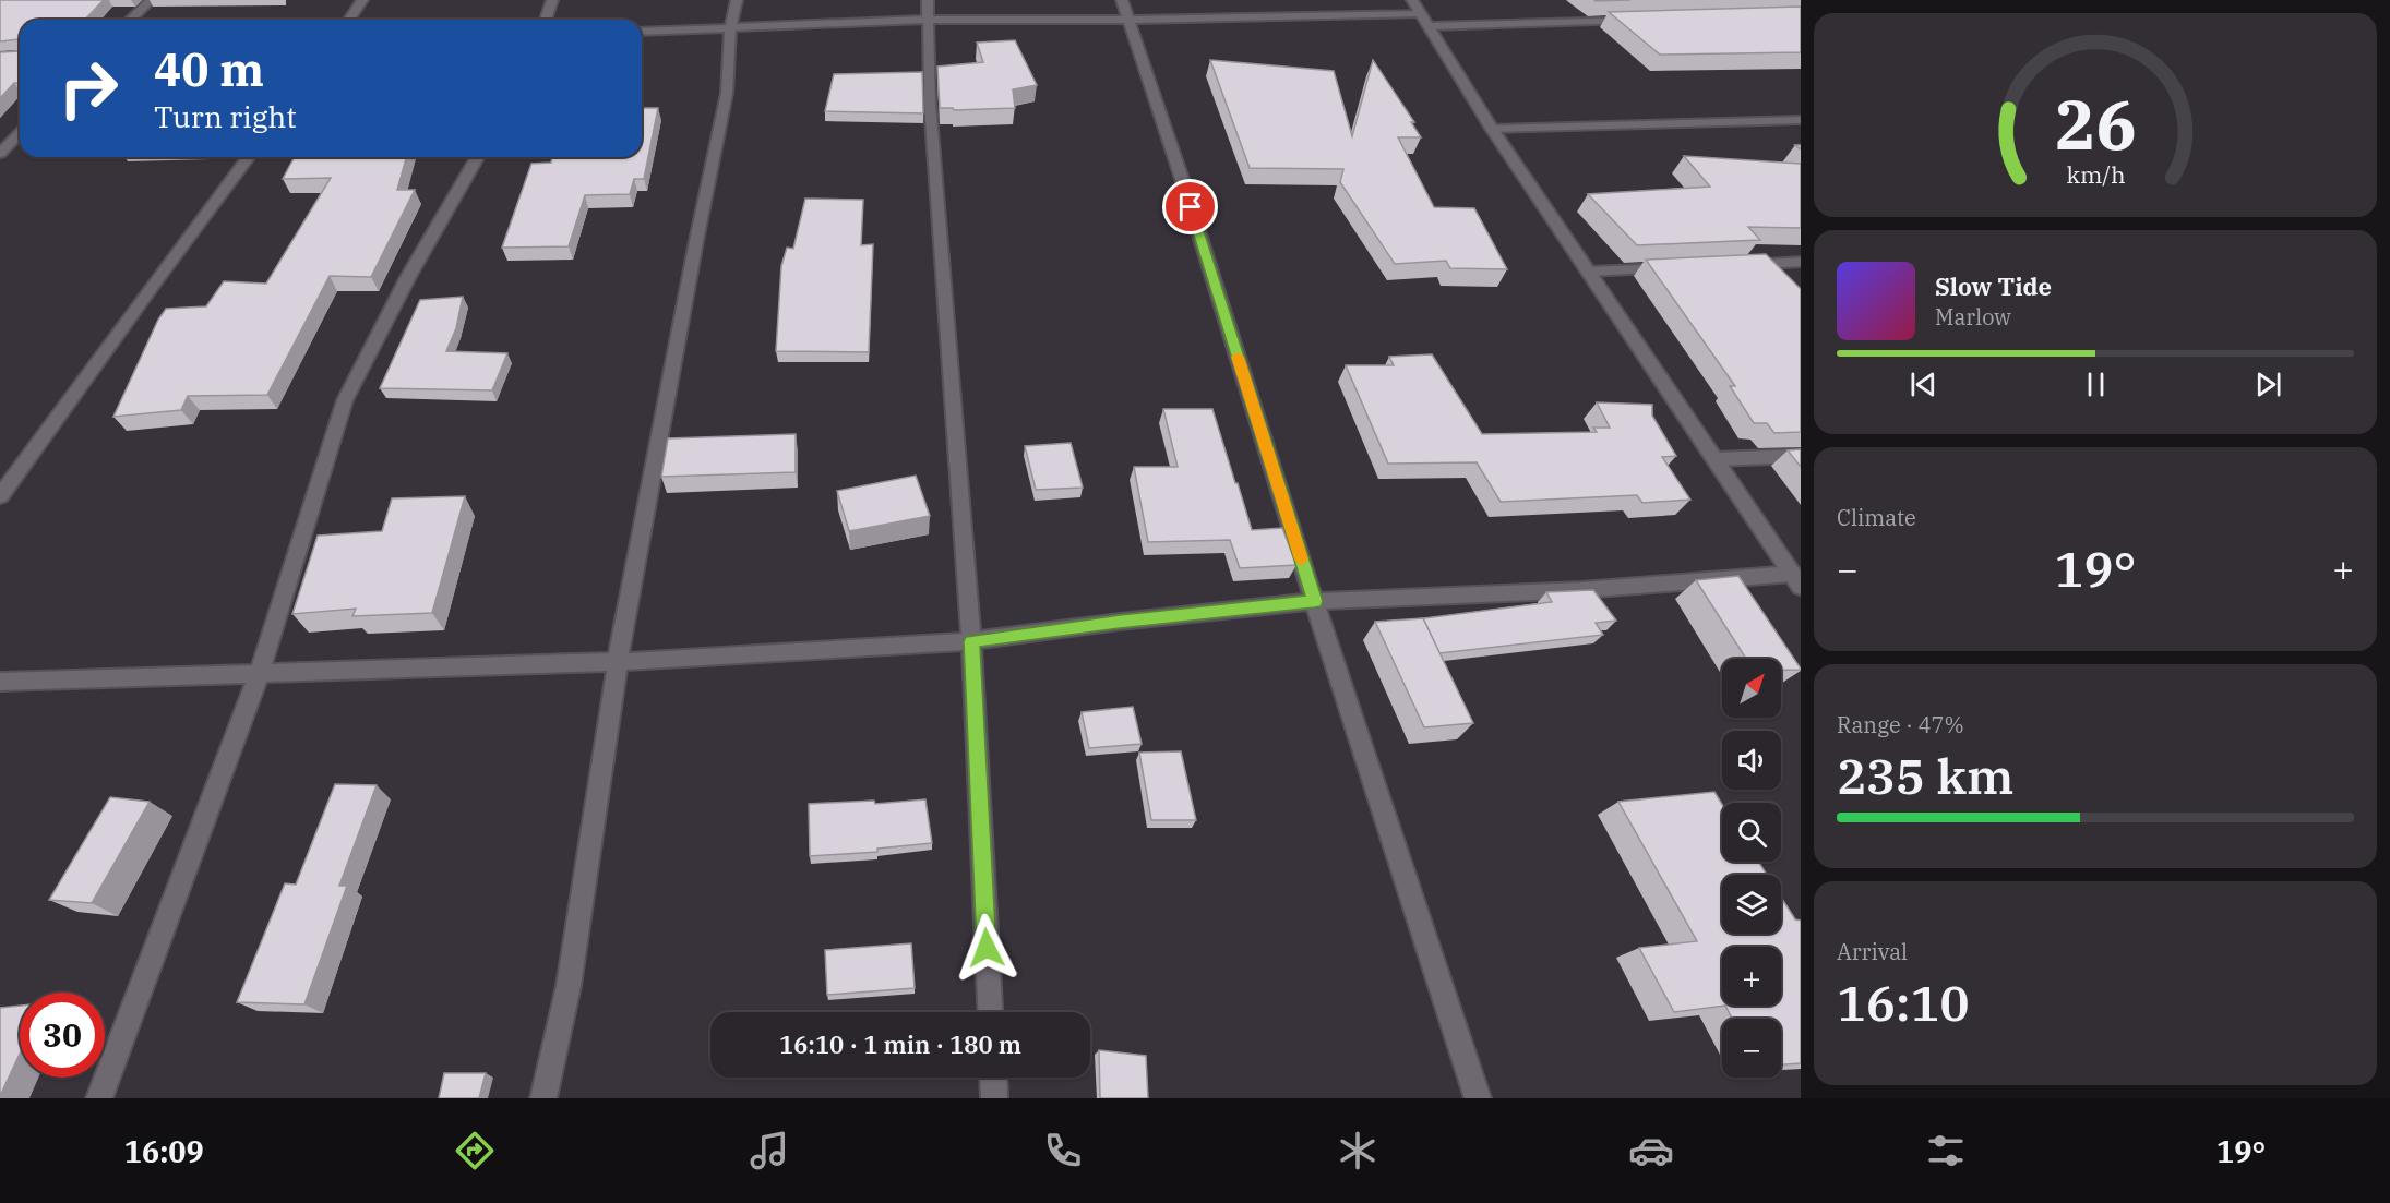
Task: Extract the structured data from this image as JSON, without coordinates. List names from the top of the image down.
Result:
{
  "north": "top right",
  "page": {
    "turn": ["40 m", "Turn right"],
    "song": ["Slow Tide", "Marlow"],
    "tile": [
      "Climate",
      ["Range · 47%", "235 km"],
      ["Arrival", "16:10"]
    ],
    "heat": ["−", "19°", "+"],
    "map_buttons": ["+", "−"],
    "limit": "30",
    "trip": "16:10 · 1 min · 180 m",
    "tabs": ["16:09", "19°"],
    "gauge": ["26", "km/h"]
  }
}
